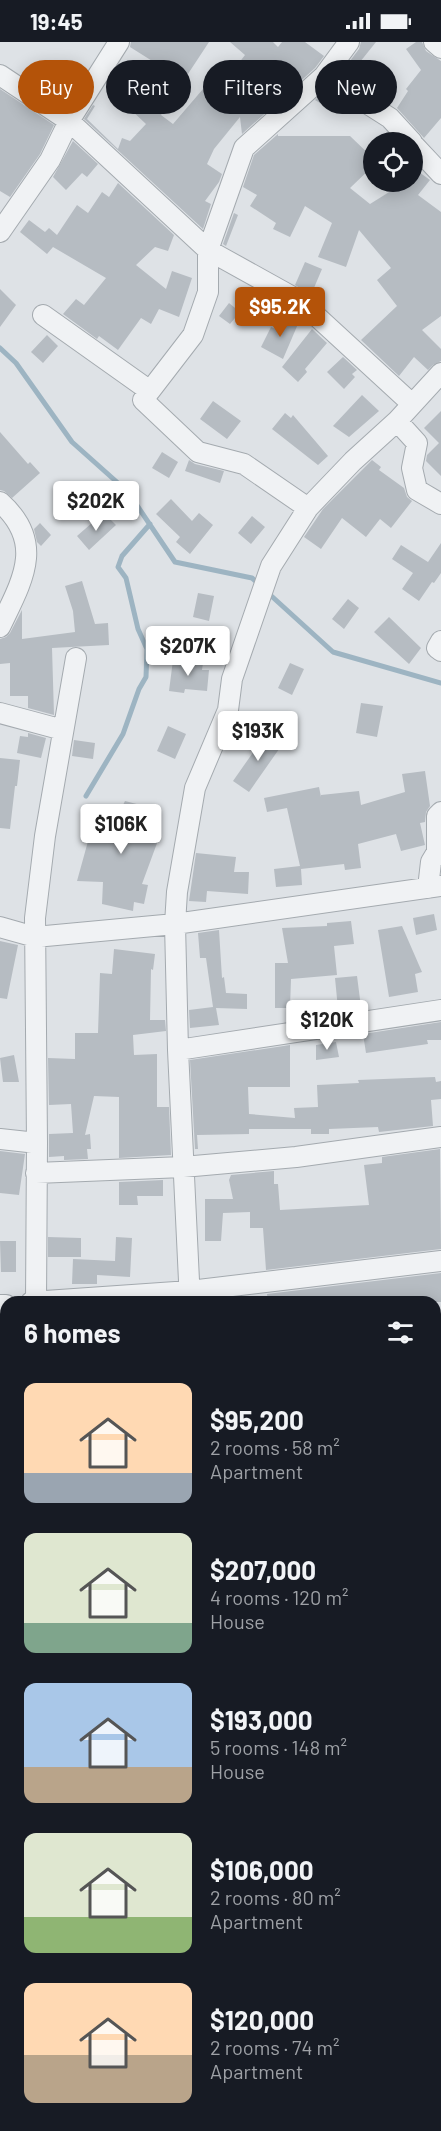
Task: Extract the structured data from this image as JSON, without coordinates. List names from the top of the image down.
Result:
{
  "page": {
    "status": "19:45",
    "chip": [
      "Buy",
      "Rent",
      "Filters",
      "New"
    ],
    "price": [
      "$95.2K",
      "$202K",
      "$207K",
      "$193K",
      "$106K",
      "$120K"
    ],
    "heading": "6 homes",
    "list": [
      {
        "name": "$95,200",
        "note": "2 rooms · 58 m² · Apartment"
      },
      {
        "name": "$207,000",
        "note": "4 rooms · 120 m² · House"
      },
      {
        "name": "$193,000",
        "note": "5 rooms · 148 m² · House"
      },
      {
        "name": "$106,000",
        "note": "2 rooms · 80 m² · Apartment"
      },
      {
        "name": "$120,000",
        "note": "2 rooms · 74 m² · Apartment"
      }
    ]
  }
}
